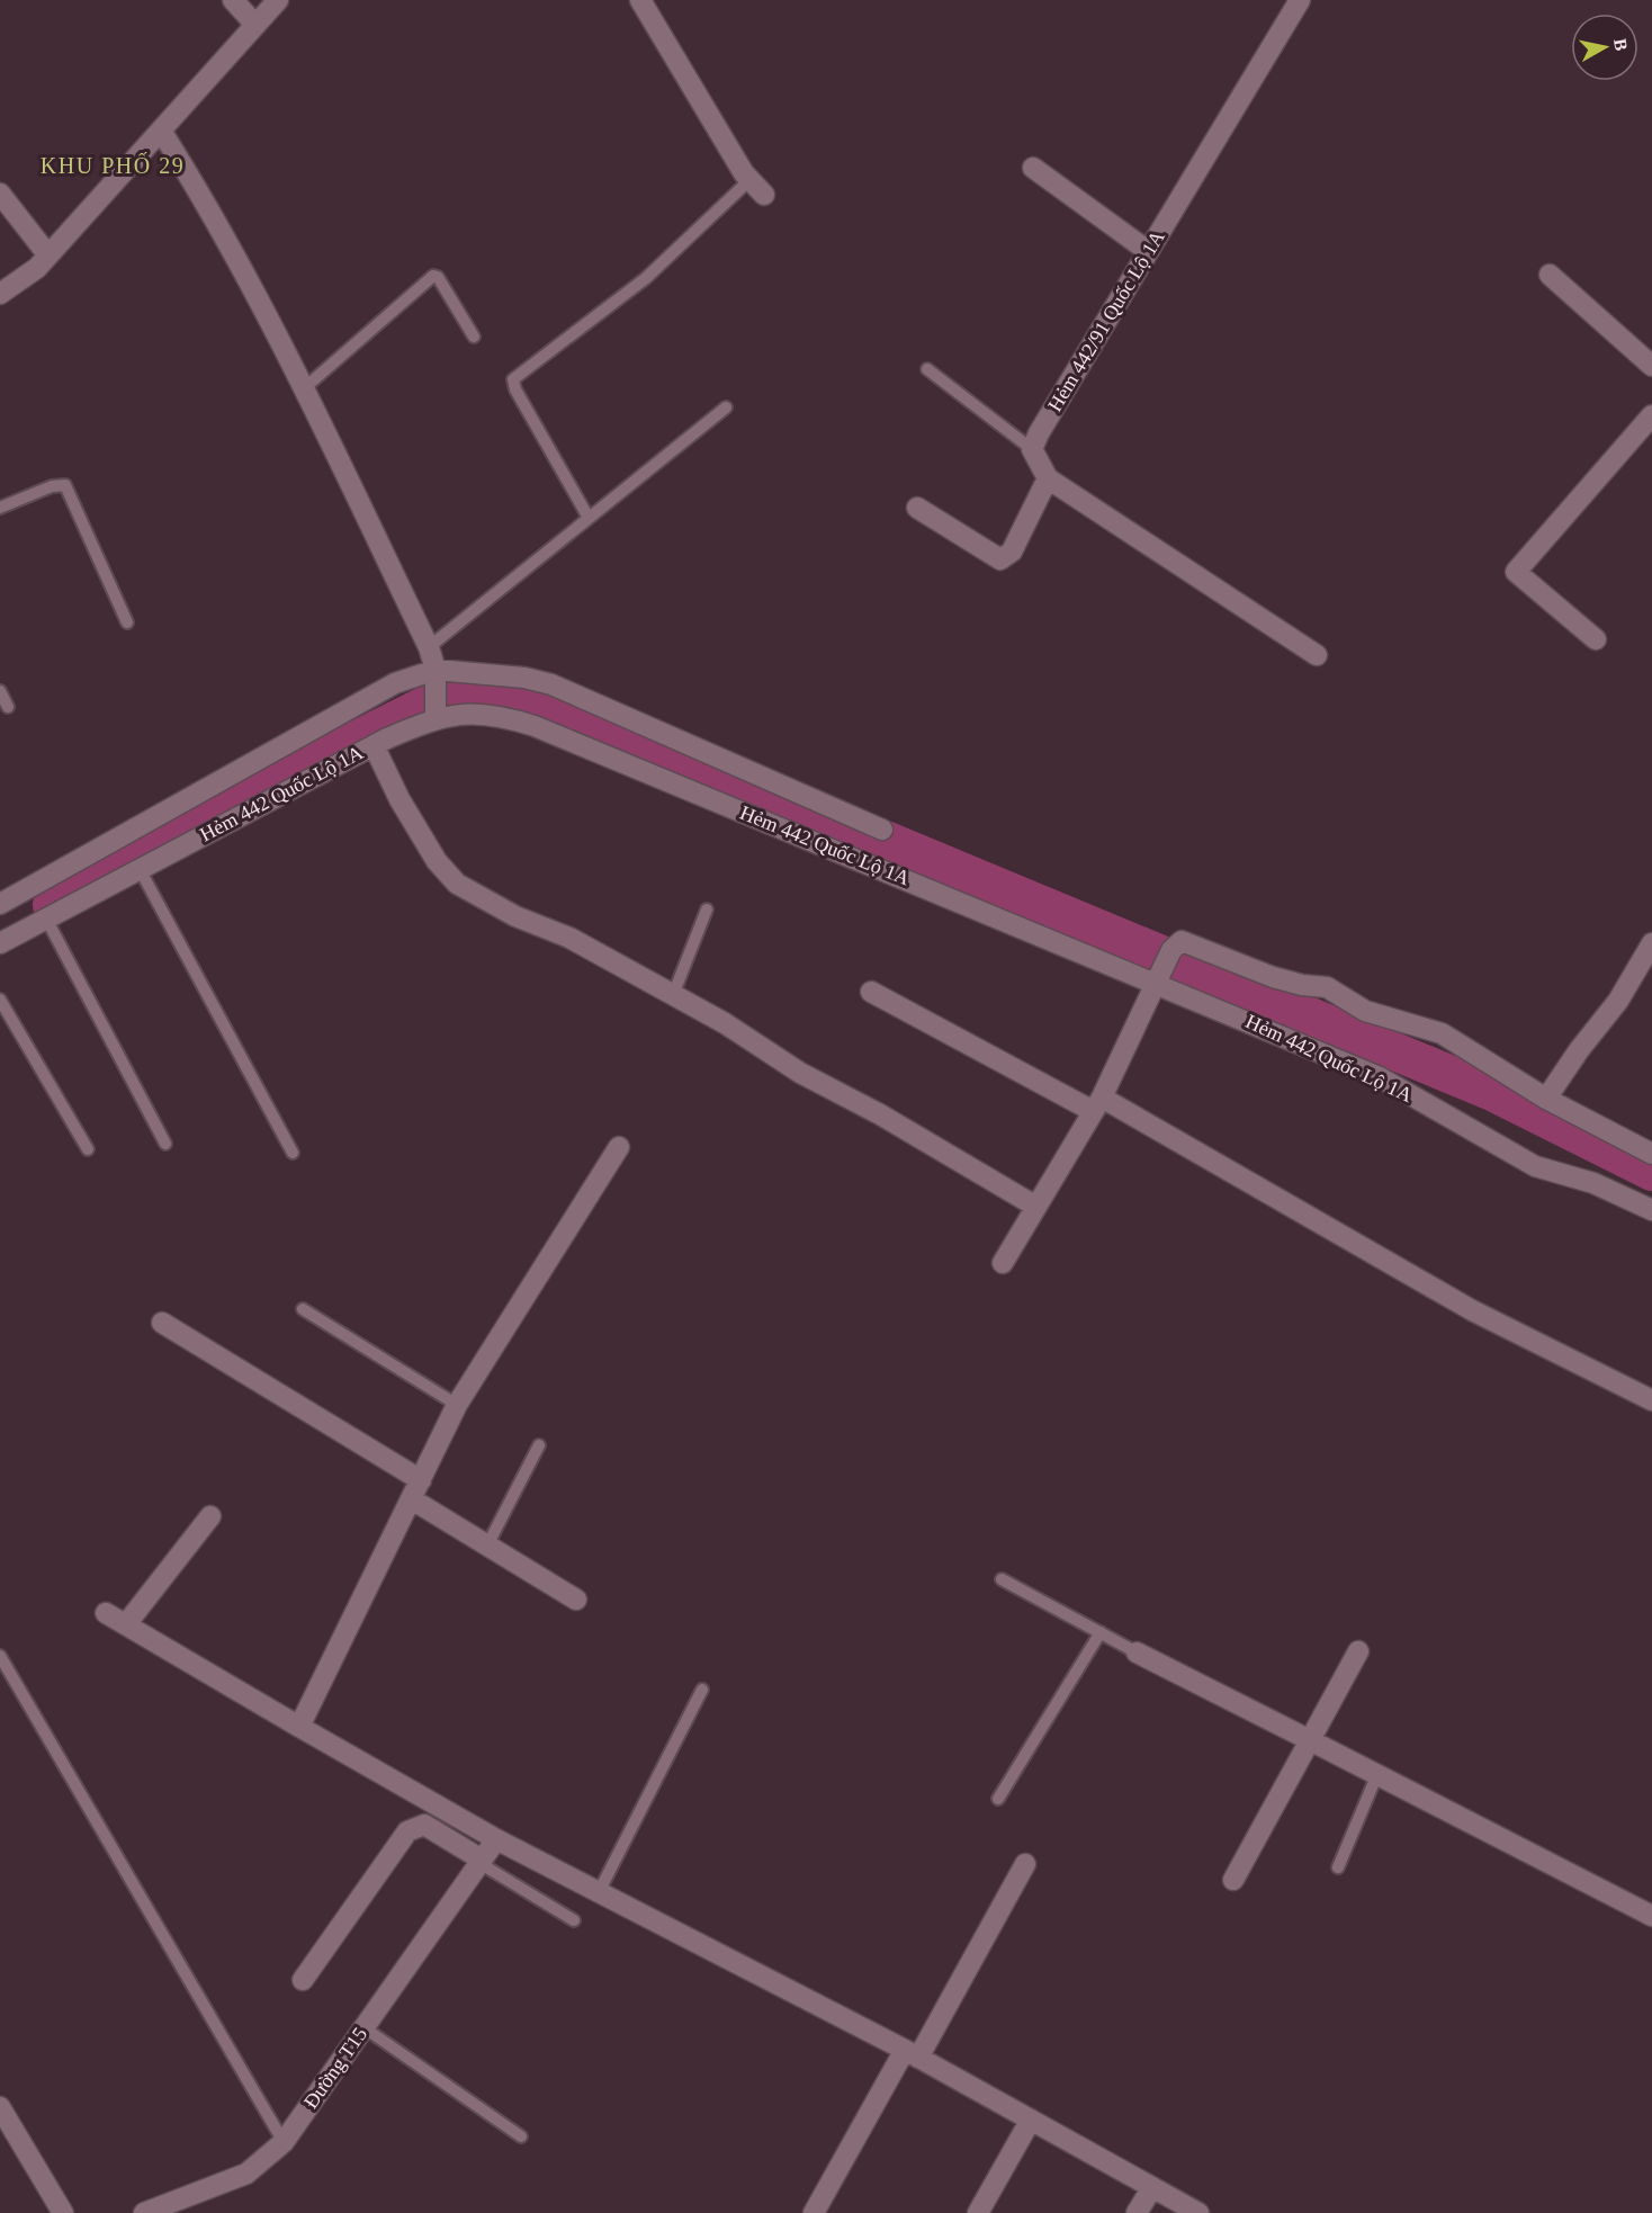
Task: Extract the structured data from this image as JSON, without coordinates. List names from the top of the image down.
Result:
{
  "streets": {
    "street": ["Hẻm 442/91 Quốc Lộ 1A", "Hẻm 442 Quốc Lộ 1A", "Đường T15"]
  },
  "districts": ["KHU PHỐ 29"],
  "north": "right"
}
